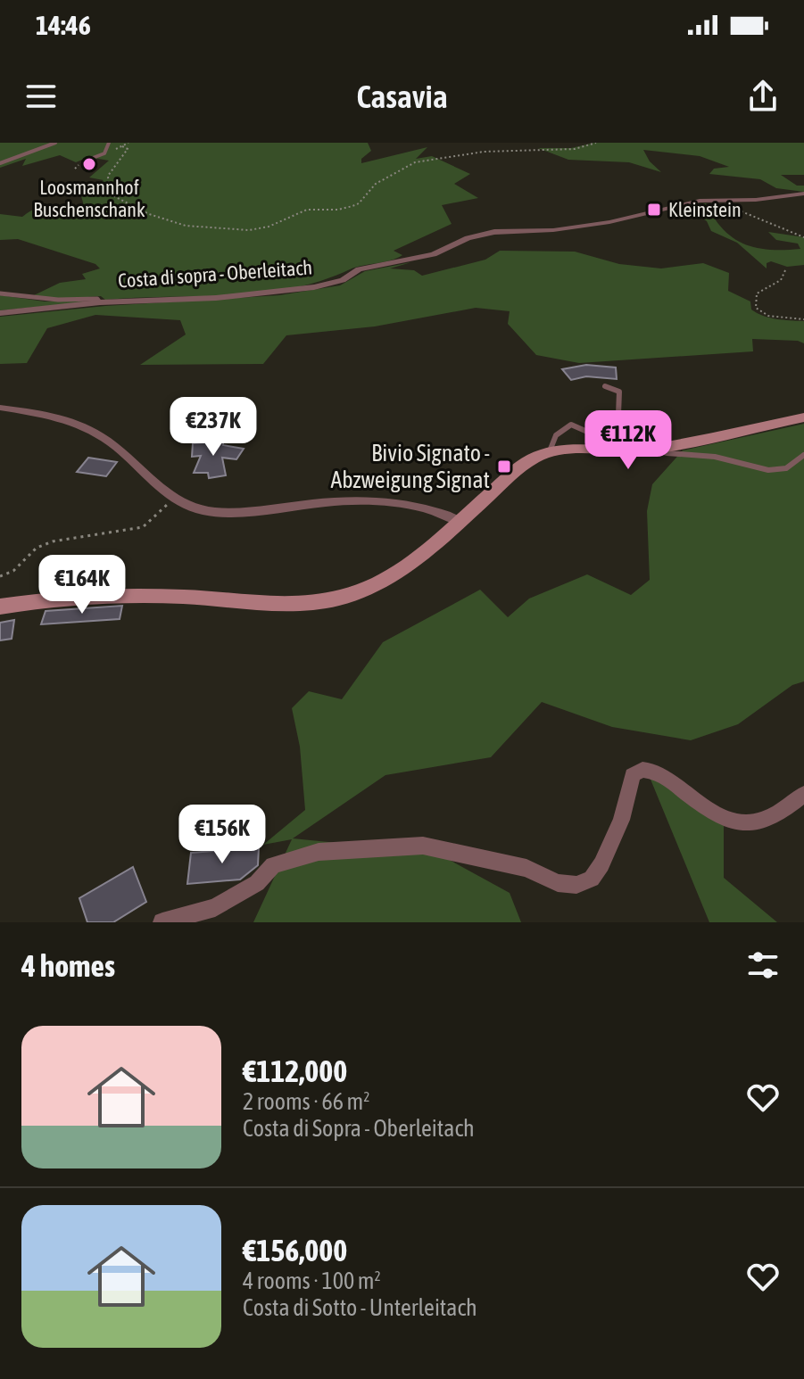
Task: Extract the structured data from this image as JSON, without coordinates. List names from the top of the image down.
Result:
{
  "streets": {
    "street": ["Costa di sopra - Oberleitach"]
  },
  "places": {
    "other": ["Loosmannhof Buschenschank"],
    "transit": ["Kleinstein", "Bivio Signato - Abzweigung Signat"]
  },
  "page": {
    "status": "14:46",
    "header": "Casavia",
    "price": [
      "€237K",
      "€112K",
      "€164K",
      "€156K"
    ],
    "heading": "4 homes",
    "list": [
      {
        "name": "€112,000",
        "note": "2 rooms · 66 m² · Costa di Sopra - Oberleitach"
      },
      {
        "name": "€156,000",
        "note": "4 rooms · 100 m² · Costa di Sotto - Unterleitach"
      }
    ]
  }
}
